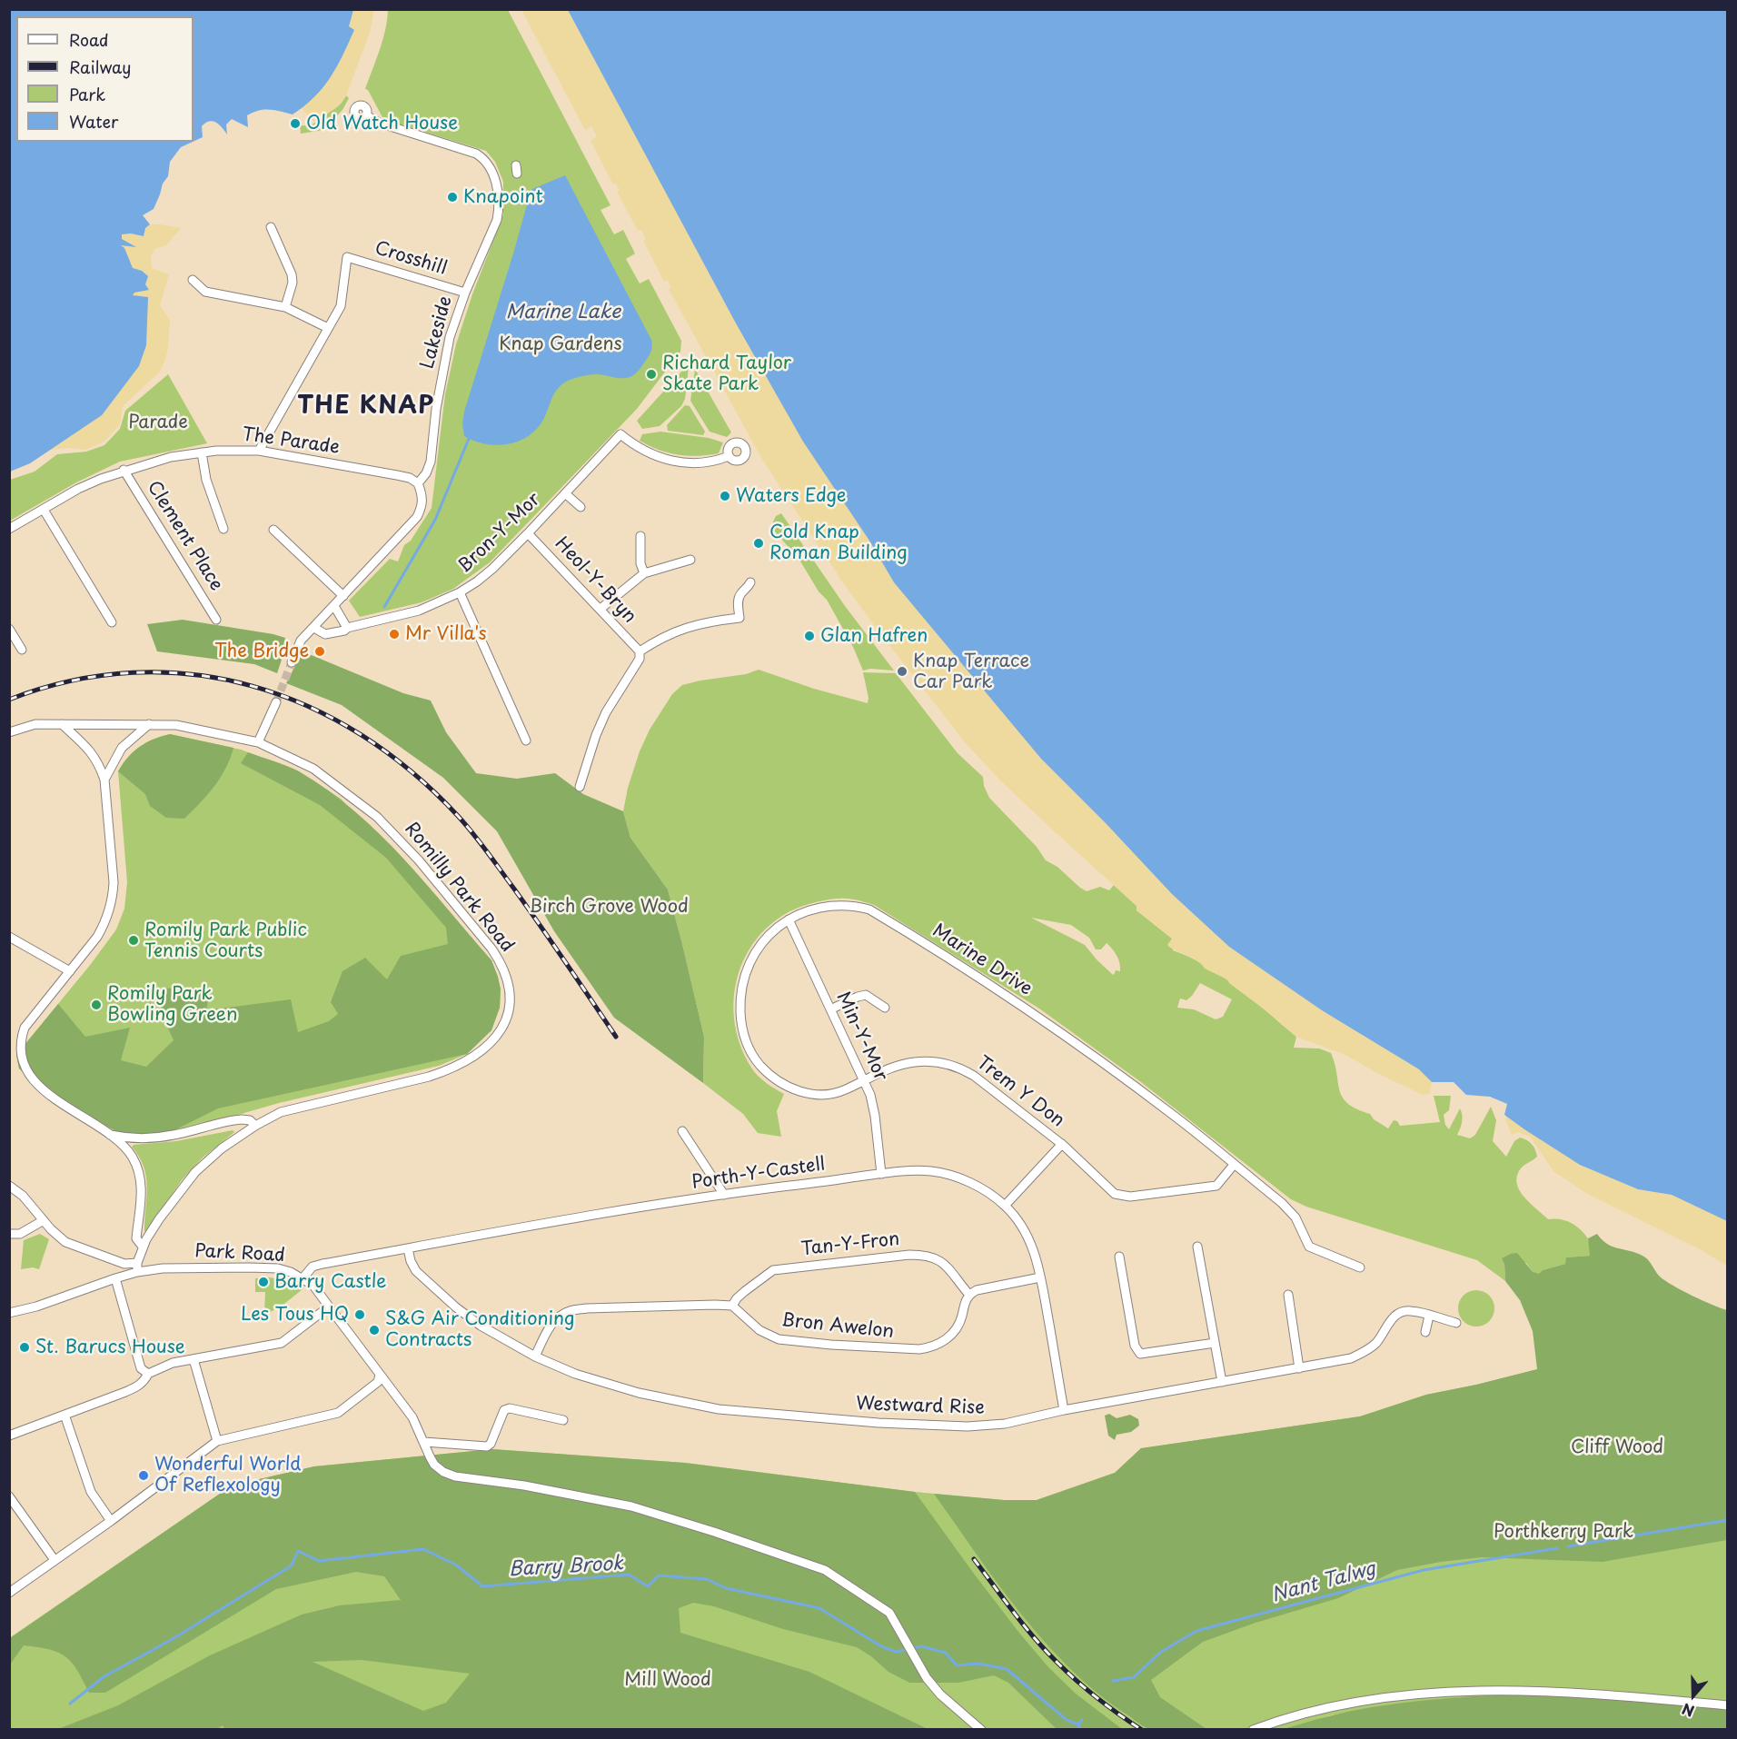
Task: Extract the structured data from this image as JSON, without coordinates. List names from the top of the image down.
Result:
{
  "streets": {
    "street": [
      "Crosshill",
      "Lakeside",
      "The Parade",
      "Bron-Y-Mor",
      "Clement Place",
      "Heol-Y-Bryn",
      "Romilly Park Road",
      "Marine Drive",
      "Min-Y-Mor",
      "Trem Y Don",
      "Porth-Y-Castell",
      "Tan-Y-Fron",
      "Park Road",
      "Bron Awelon",
      "Westward Rise"
    ]
  },
  "crossings": [
    ["Crosshill", "Lakeside"],
    ["Lakeside", "The Parade"],
    ["The Parade", "Clement Place"],
    ["Bron-Y-Mor", "Heol-Y-Bryn"],
    ["Romilly Park Road", "Park Road"],
    ["Marine Drive", "Min-Y-Mor"],
    ["Marine Drive", "Trem Y Don"],
    ["Min-Y-Mor", "Trem Y Don"],
    ["Min-Y-Mor", "Porth-Y-Castell"],
    ["Trem Y Don", "Porth-Y-Castell"],
    ["Porth-Y-Castell", "Park Road"],
    ["Porth-Y-Castell", "Westward Rise"],
    ["Tan-Y-Fron", "Bron Awelon"]
  ],
  "districts": ["THE KNAP"],
  "water": ["Marine Lake", "Barry Brook", "Nant Talwg"],
  "parks": [
    "Knap Gardens",
    "Parade",
    "Birch Grove Wood",
    "Cliff Wood",
    "Porthkerry Park",
    "Mill Wood"
  ],
  "places": [
    "Old Watch House",
    "Knapoint",
    "Richard Taylor Skate Park",
    "Waters Edge",
    "Cold Knap Roman Building",
    "Mr Villa's",
    "Glan Hafren",
    "The Bridge",
    "Knap Terrace Car Park",
    "Romily Park Public Tennis Courts",
    "Romily Park Bowling Green",
    "Barry Castle",
    "Les Tous HQ",
    "S&G Air Conditioning Contracts",
    "St. Barucs House",
    "Wonderful World Of Reflexology"
  ],
  "legend": [
    "Road",
    "Railway",
    "Park",
    "Water"
  ],
  "north": "bottom"
}
